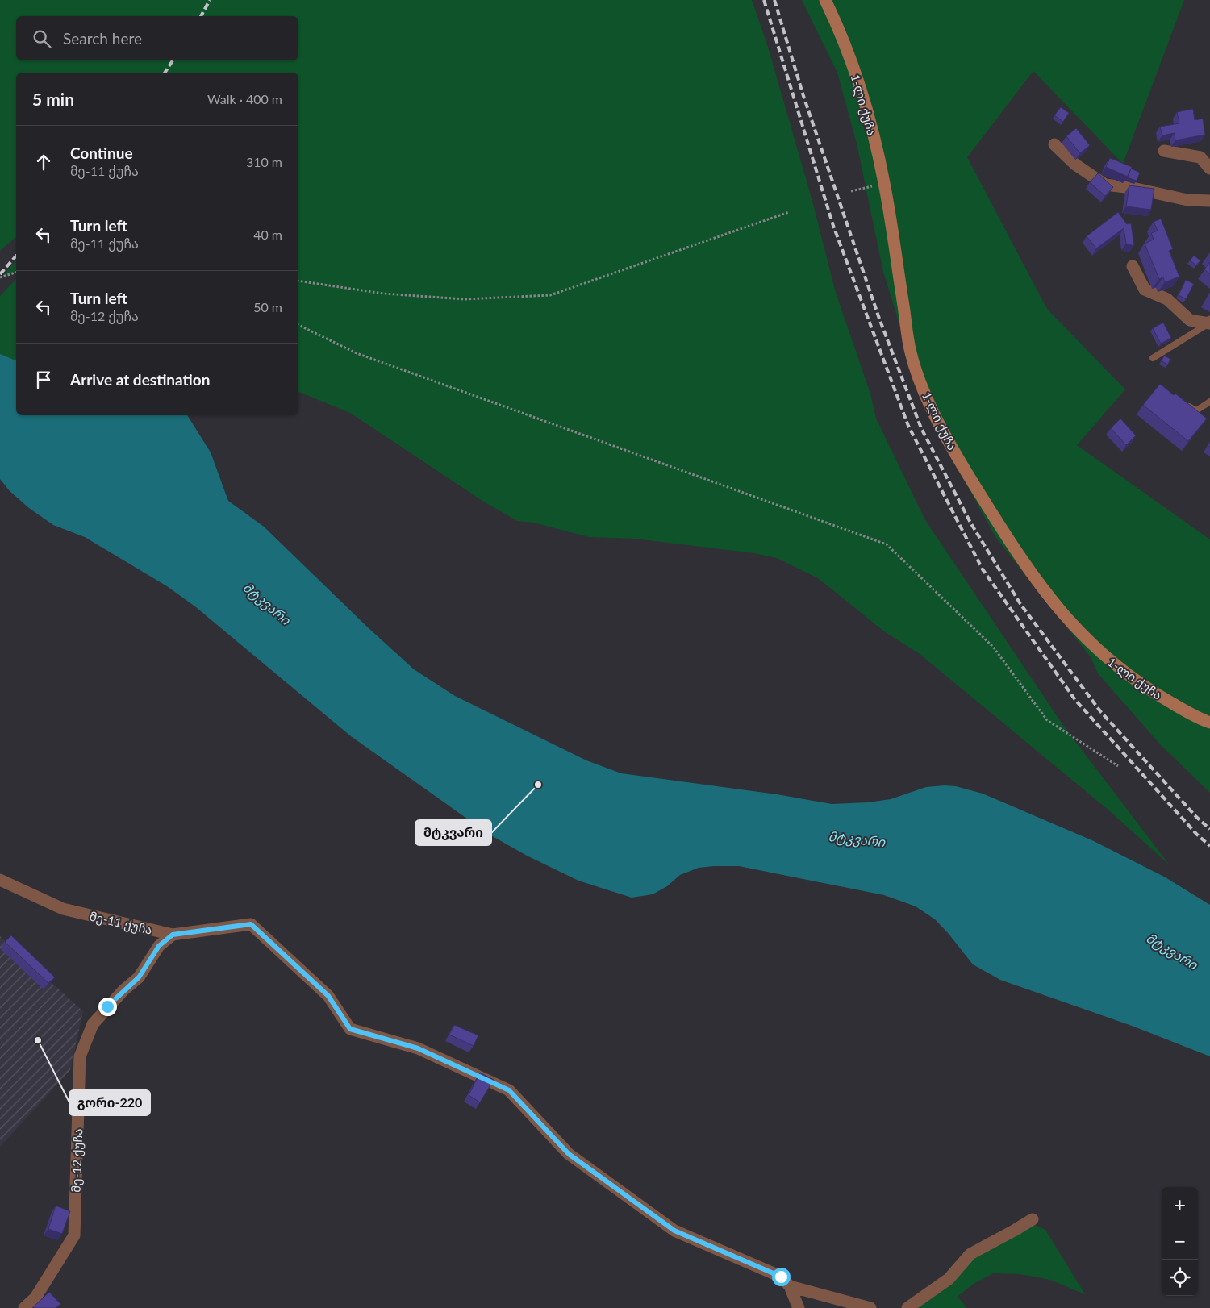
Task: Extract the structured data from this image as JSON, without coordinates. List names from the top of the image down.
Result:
{
  "streets": {
    "main road": ["1-ლი ქუჩა"],
    "street": ["მე-11 ქუჩა", "მე-12 ქუჩა"]
  },
  "crossings": [
    ["მე-11 ქუჩა", "მე-12 ქუჩა"]
  ],
  "water": ["მტკვარი"],
  "places": ["მტკვარი", "გორი-220"],
  "page": {
    "search": "Search here",
    "heading": ["5 min", "Walk · 400 m"],
    "list": [
      ["Continue", "მე-11 ქუჩა", "310 m"],
      ["Turn left", "მე-11 ქუჩა", "40 m"],
      ["Turn left", "მე-12 ქუჩა", "50 m"],
      "Arrive at destination"
    ],
    "map_buttons": ["+", "−"]
  }
}
